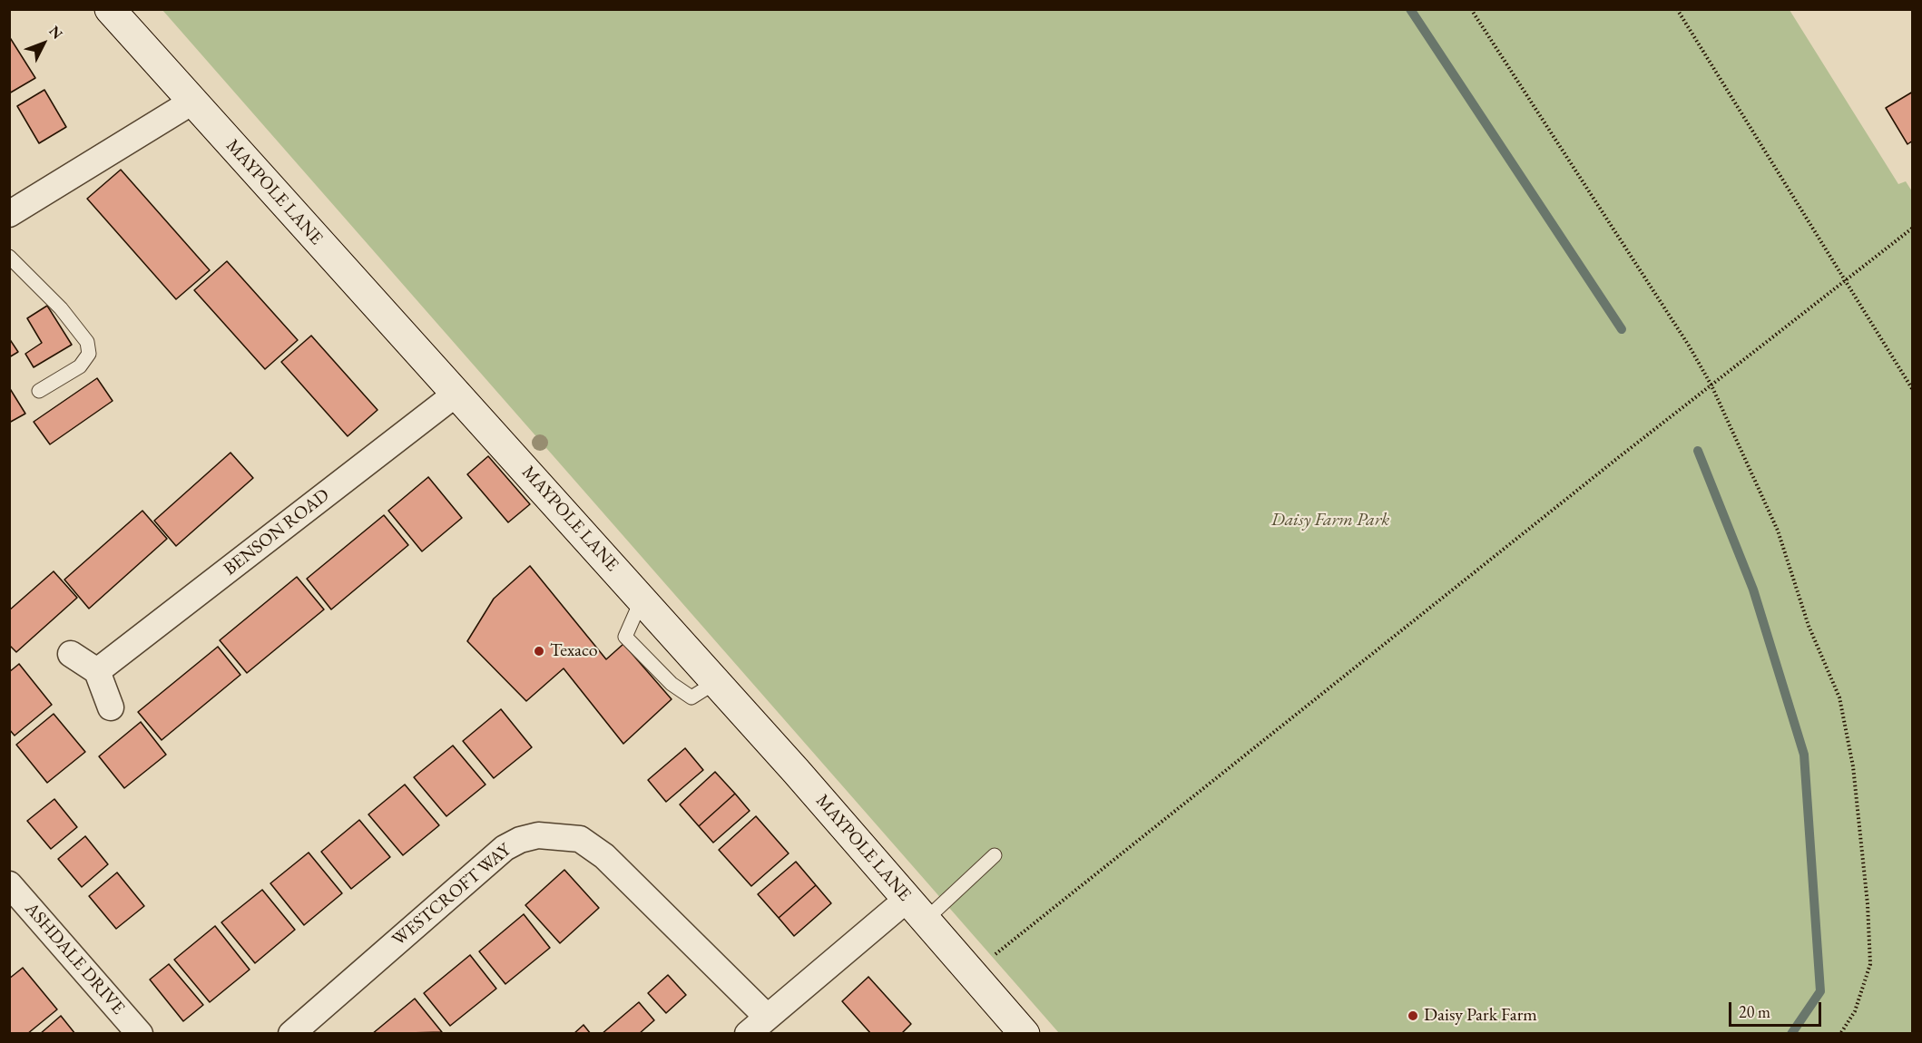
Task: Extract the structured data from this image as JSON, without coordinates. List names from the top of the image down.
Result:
{
  "streets": {
    "street": [
      "MAYPOLE LANE",
      "BENSON ROAD",
      "WESTCROFT WAY",
      "ASHDALE DRIVE"
    ]
  },
  "crossings": [
    ["MAYPOLE LANE", "BENSON ROAD"]
  ],
  "parks": ["Daisy Farm Park"],
  "places": ["Texaco", "Daisy Park Farm"],
  "scale_bar": "20 m",
  "north": "top right"
}
